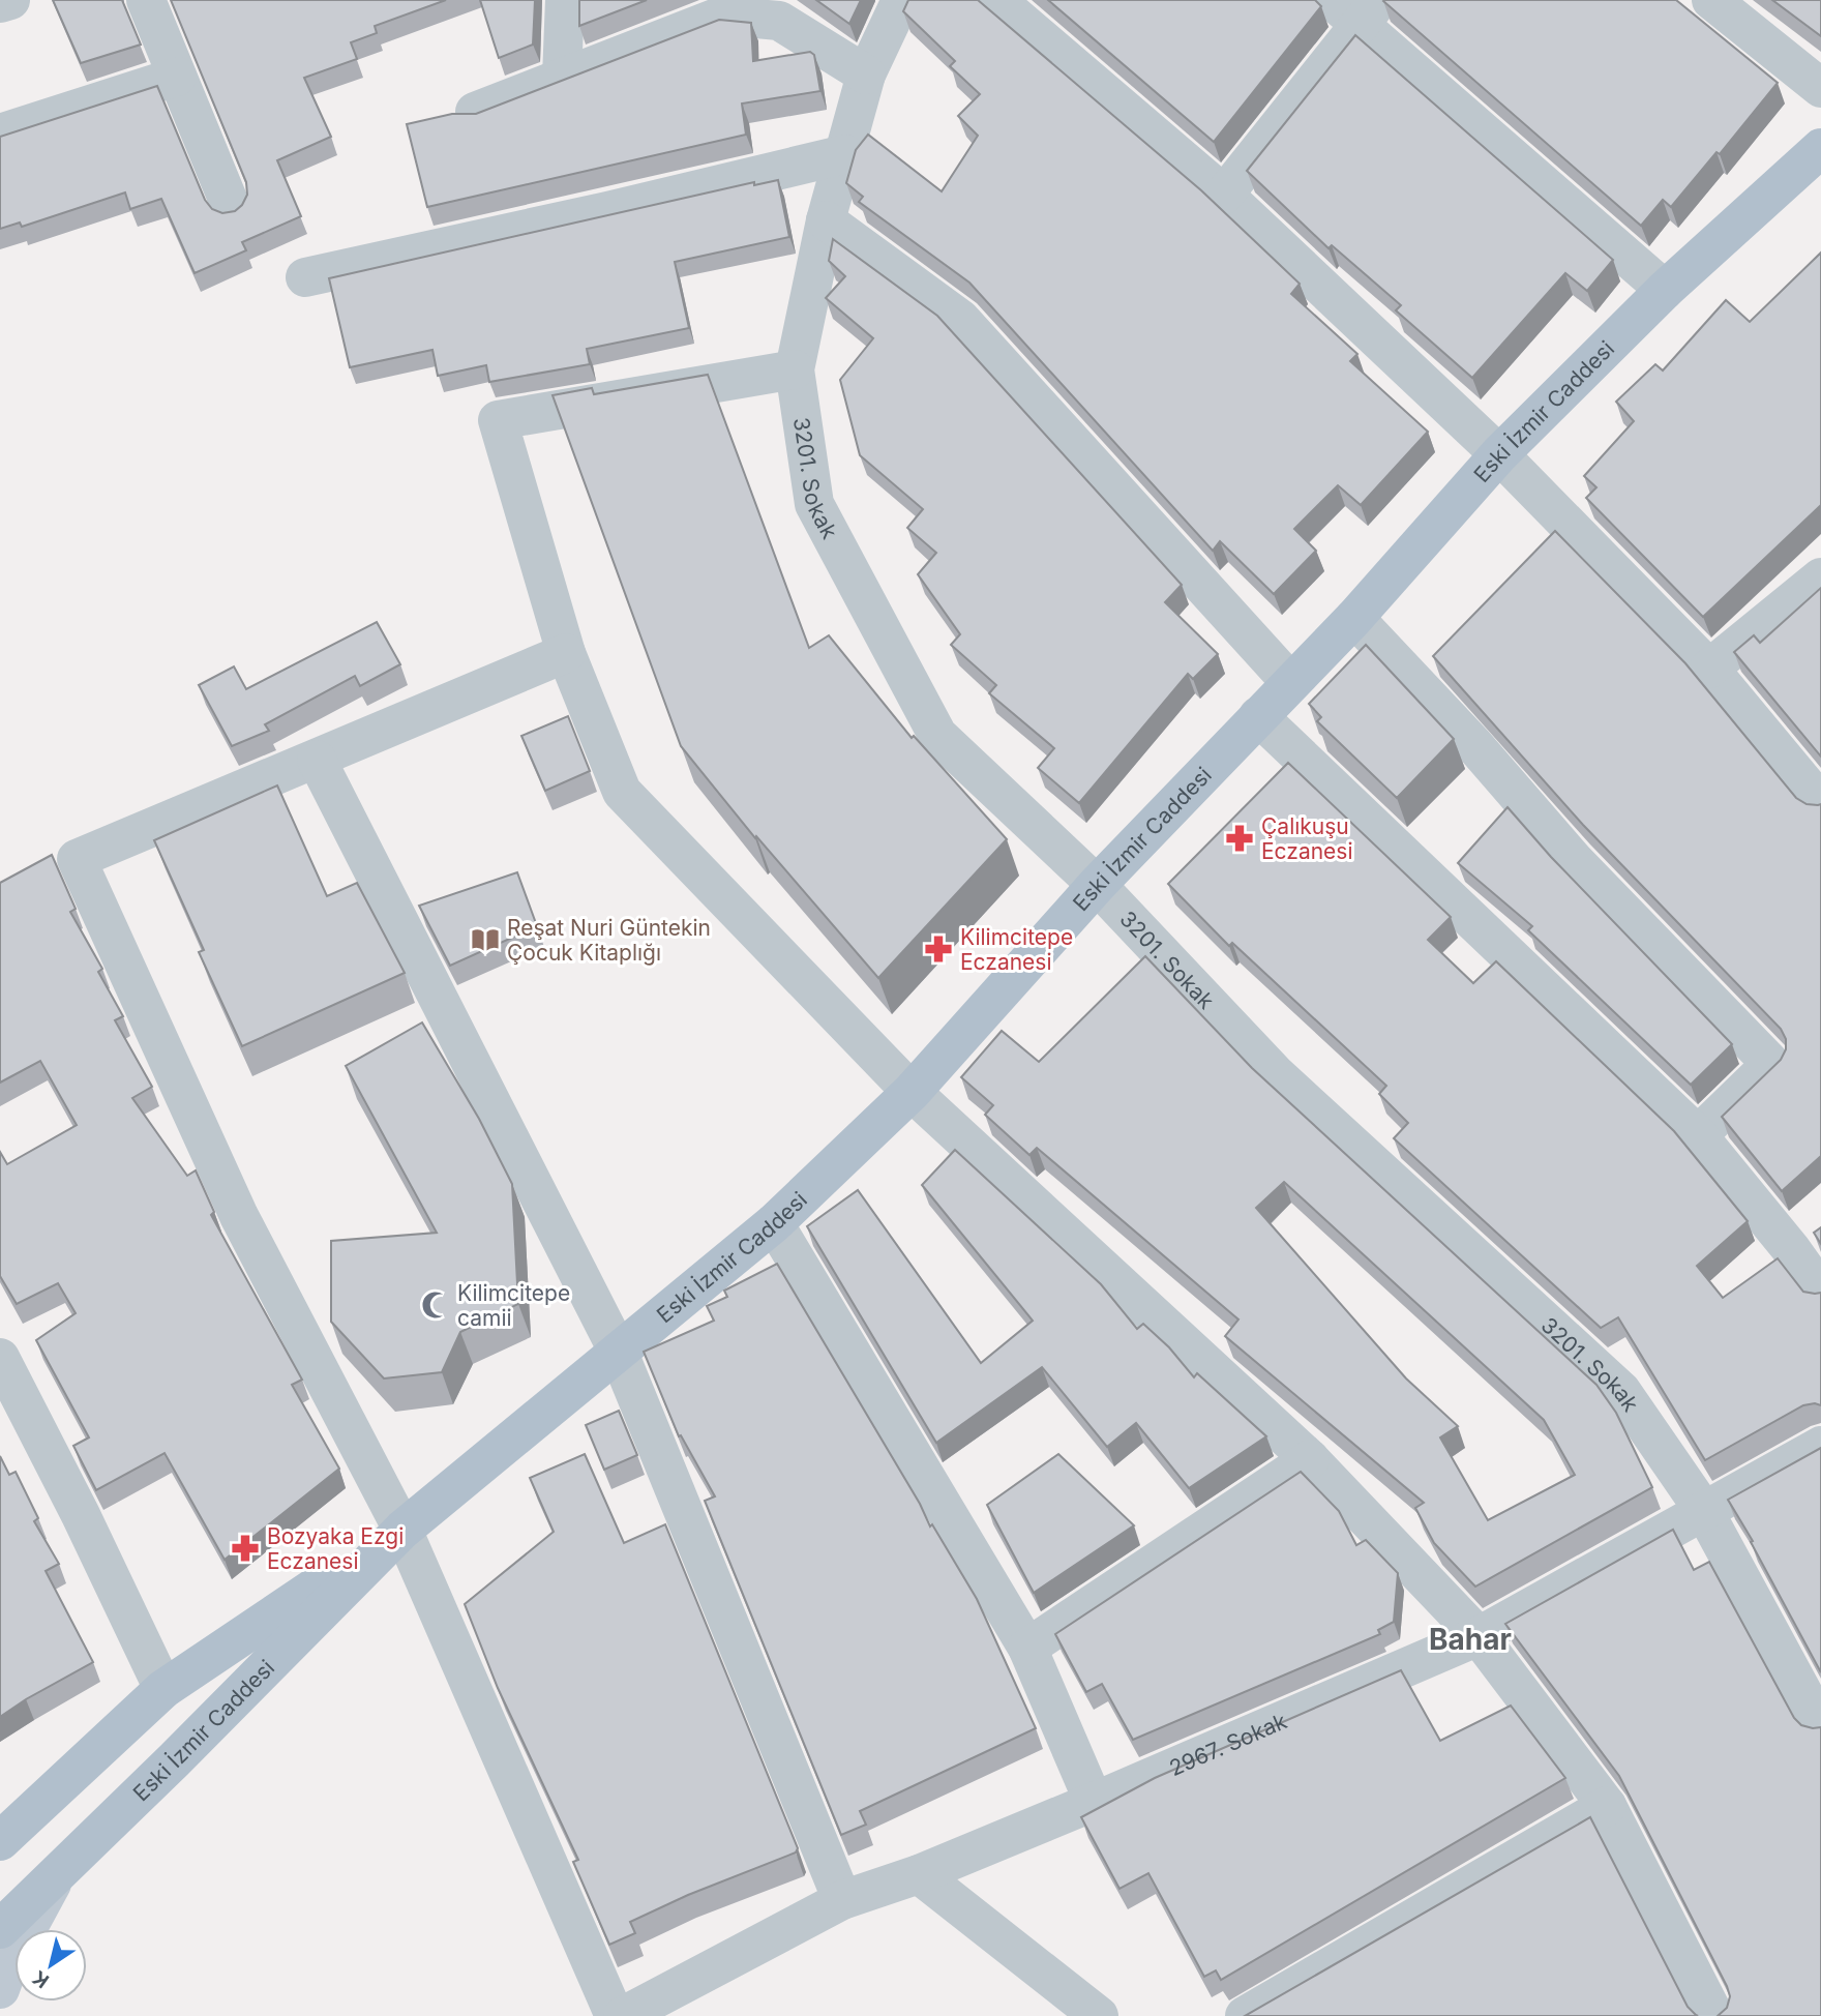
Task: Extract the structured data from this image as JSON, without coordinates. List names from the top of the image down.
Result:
{
  "streets": {
    "main road": ["Eski İzmir Caddesi"],
    "street": ["3201. Sokak", "2967. Sokak"]
  },
  "crossings": [
    ["Eski İzmir Caddesi", "3201. Sokak"],
    ["3201. Sokak", "2967. Sokak"]
  ],
  "districts": ["Bahar"],
  "places": {
    "pharmacy": ["Çalıkuşu Eczanesi", "Kilimcitepe Eczanesi", "Bozyaka Ezgi Eczanesi"],
    "library": ["Reşat Nuri Güntekin Çocuk Kitaplığı"],
    "mosque": ["Kilimcitepe camii"]
  },
  "north": "bottom left"
}
